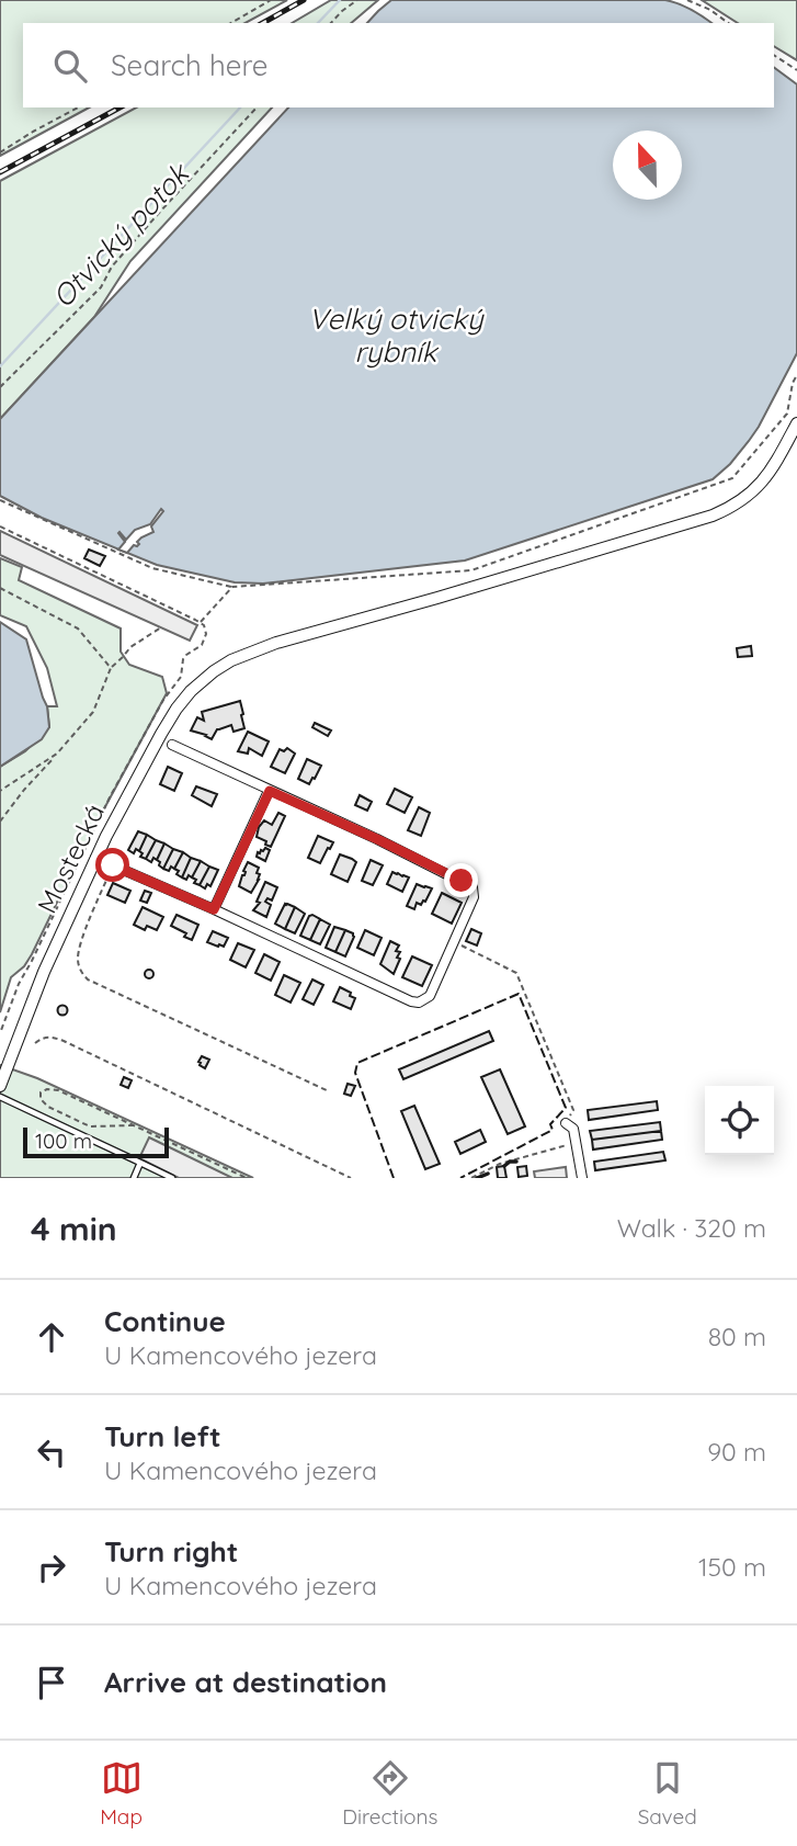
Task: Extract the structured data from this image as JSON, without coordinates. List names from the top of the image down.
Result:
{
  "streets": {
    "street": ["Mostecká"]
  },
  "water": ["Otvický potok", "Velký otvický rybník"],
  "scale_bar": "100 m",
  "north": "top",
  "page": {
    "search": "Search here",
    "scale": "100 m",
    "heading": ["4 min", "Walk · 320 m"],
    "list": [
      ["Continue", "U Kamencového jezera", "80 m"],
      ["Turn left", "U Kamencového jezera", "90 m"],
      ["Turn right", "U Kamencového jezera", "150 m"],
      "Arrive at destination"
    ],
    "nav": ["Map", "Directions", "Saved"]
  }
}
